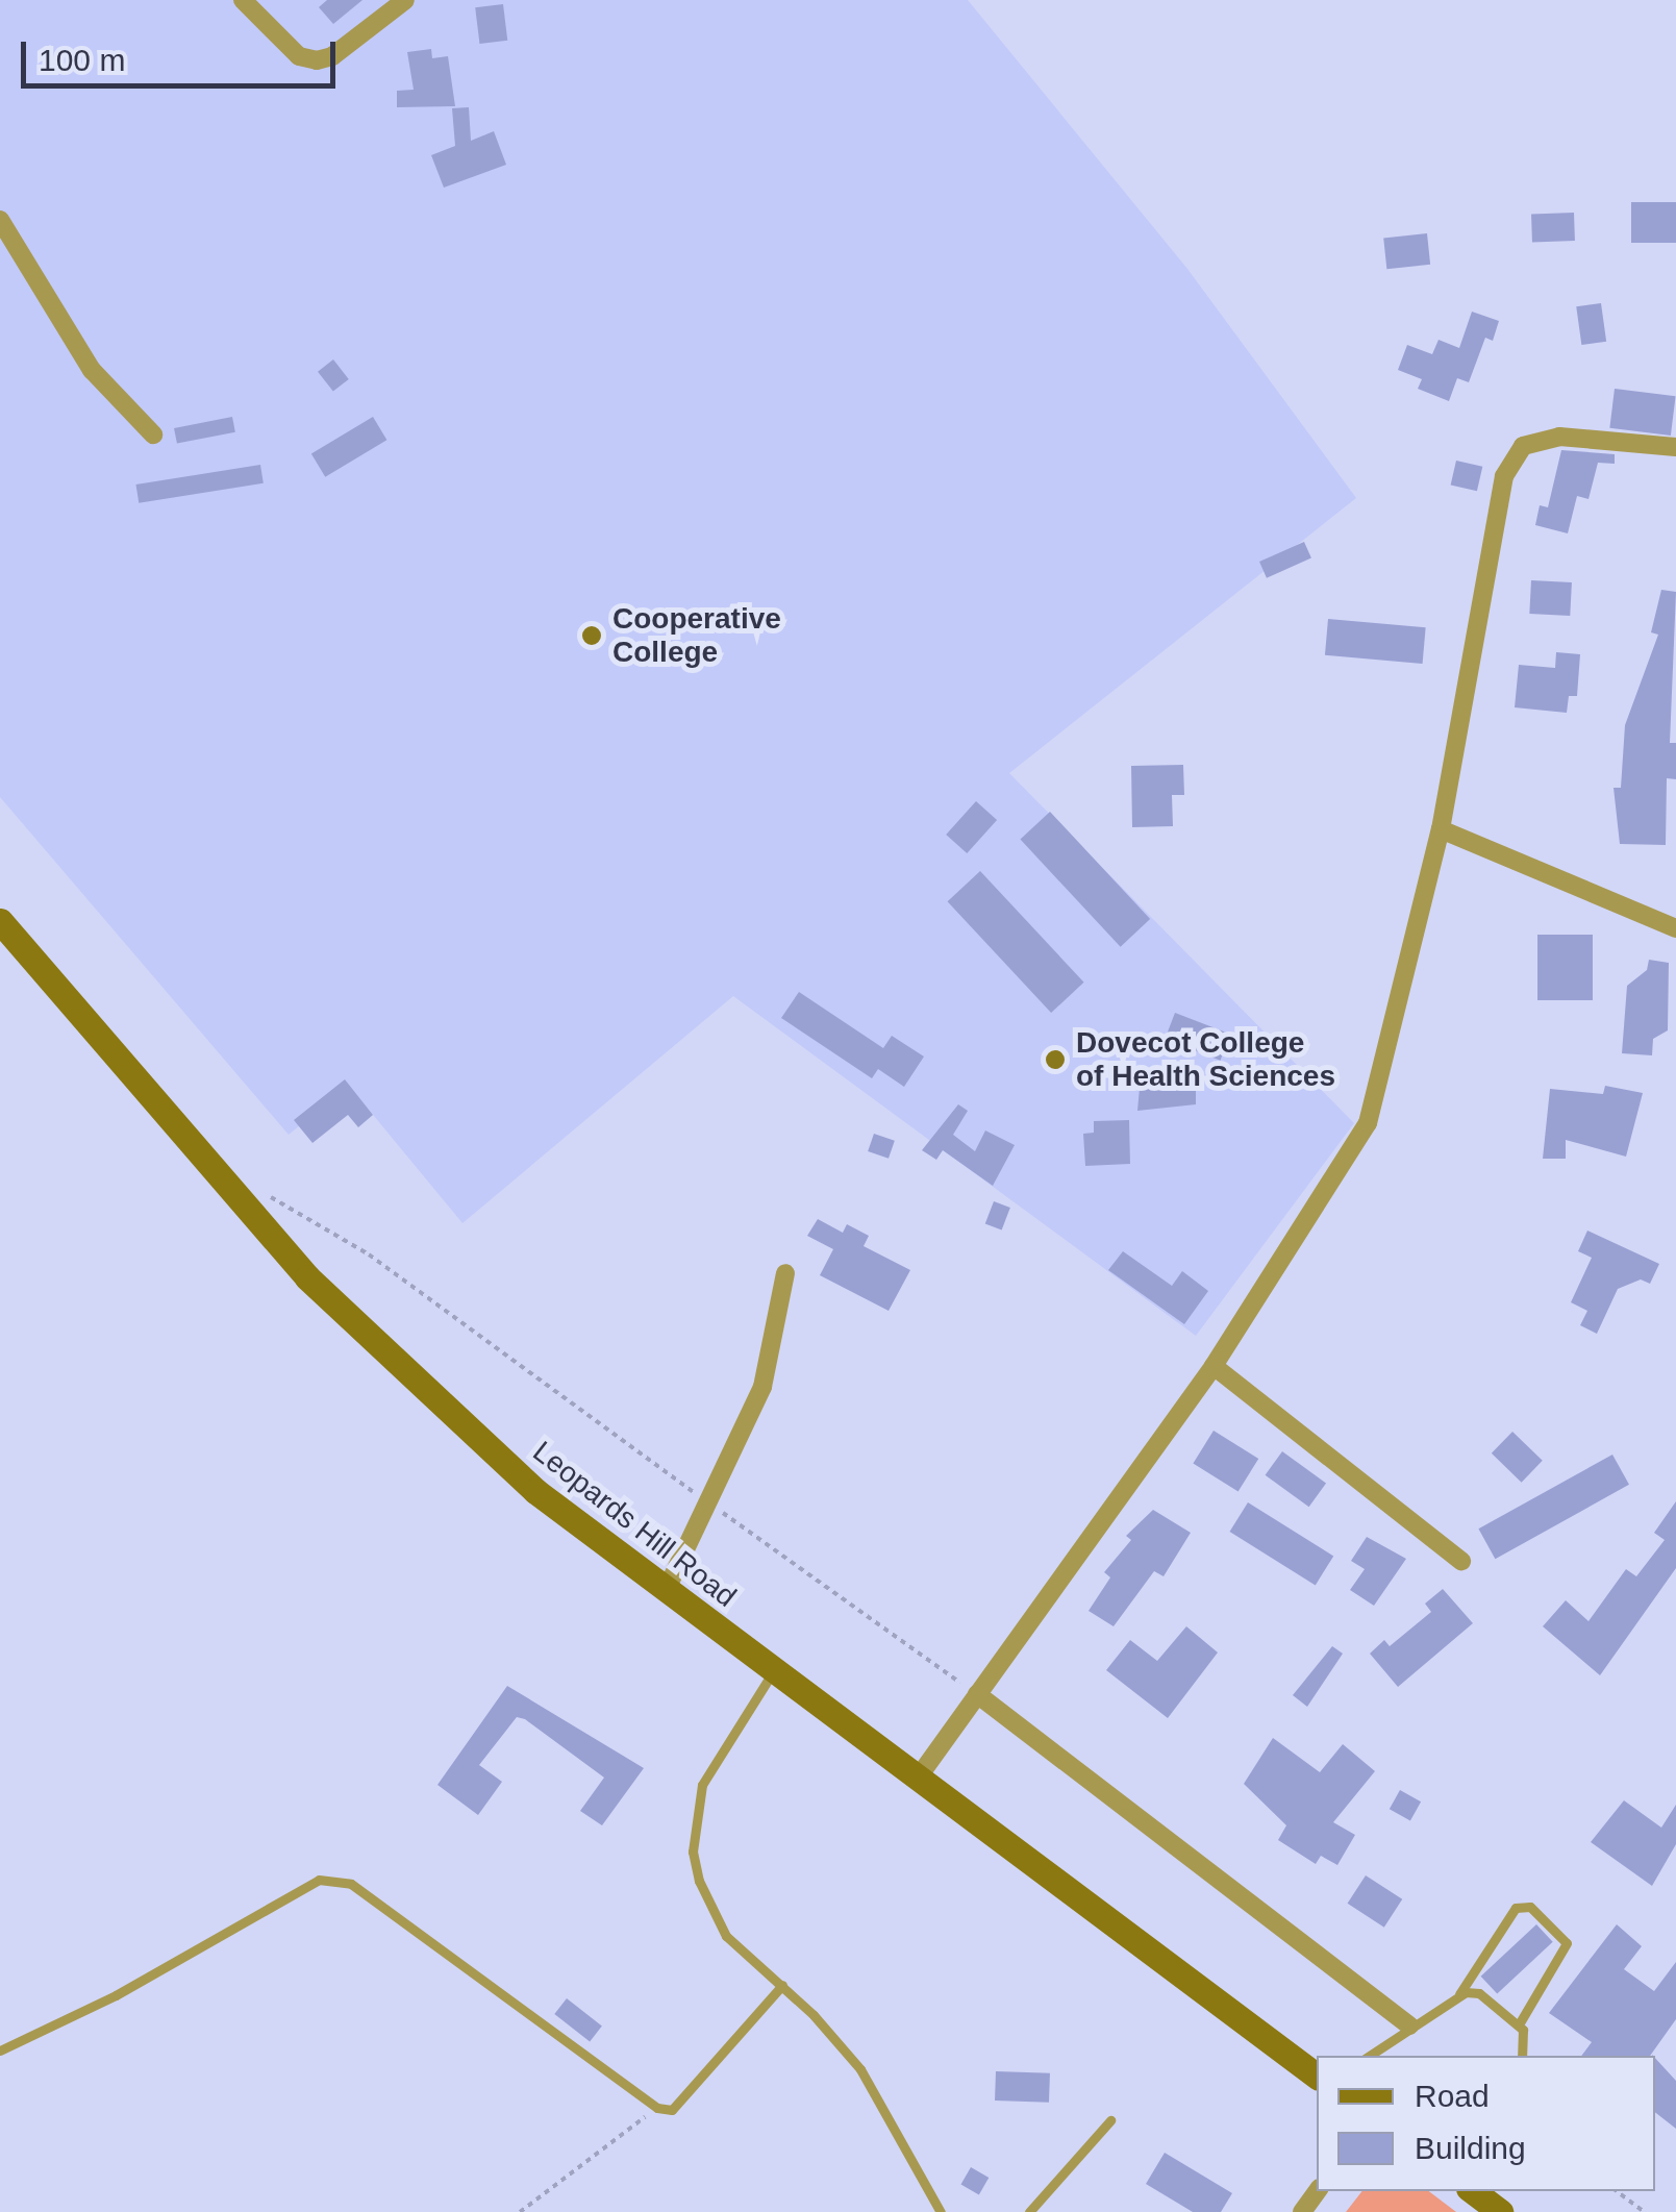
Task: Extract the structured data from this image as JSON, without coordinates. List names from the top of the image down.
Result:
{
  "streets": {
    "main road": ["Leopards Hill Road"]
  },
  "places": ["Cooperative College", "Dovecot College of Health Sciences"],
  "legend": ["Road", "Building"],
  "scale_bar": "100 m"
}
